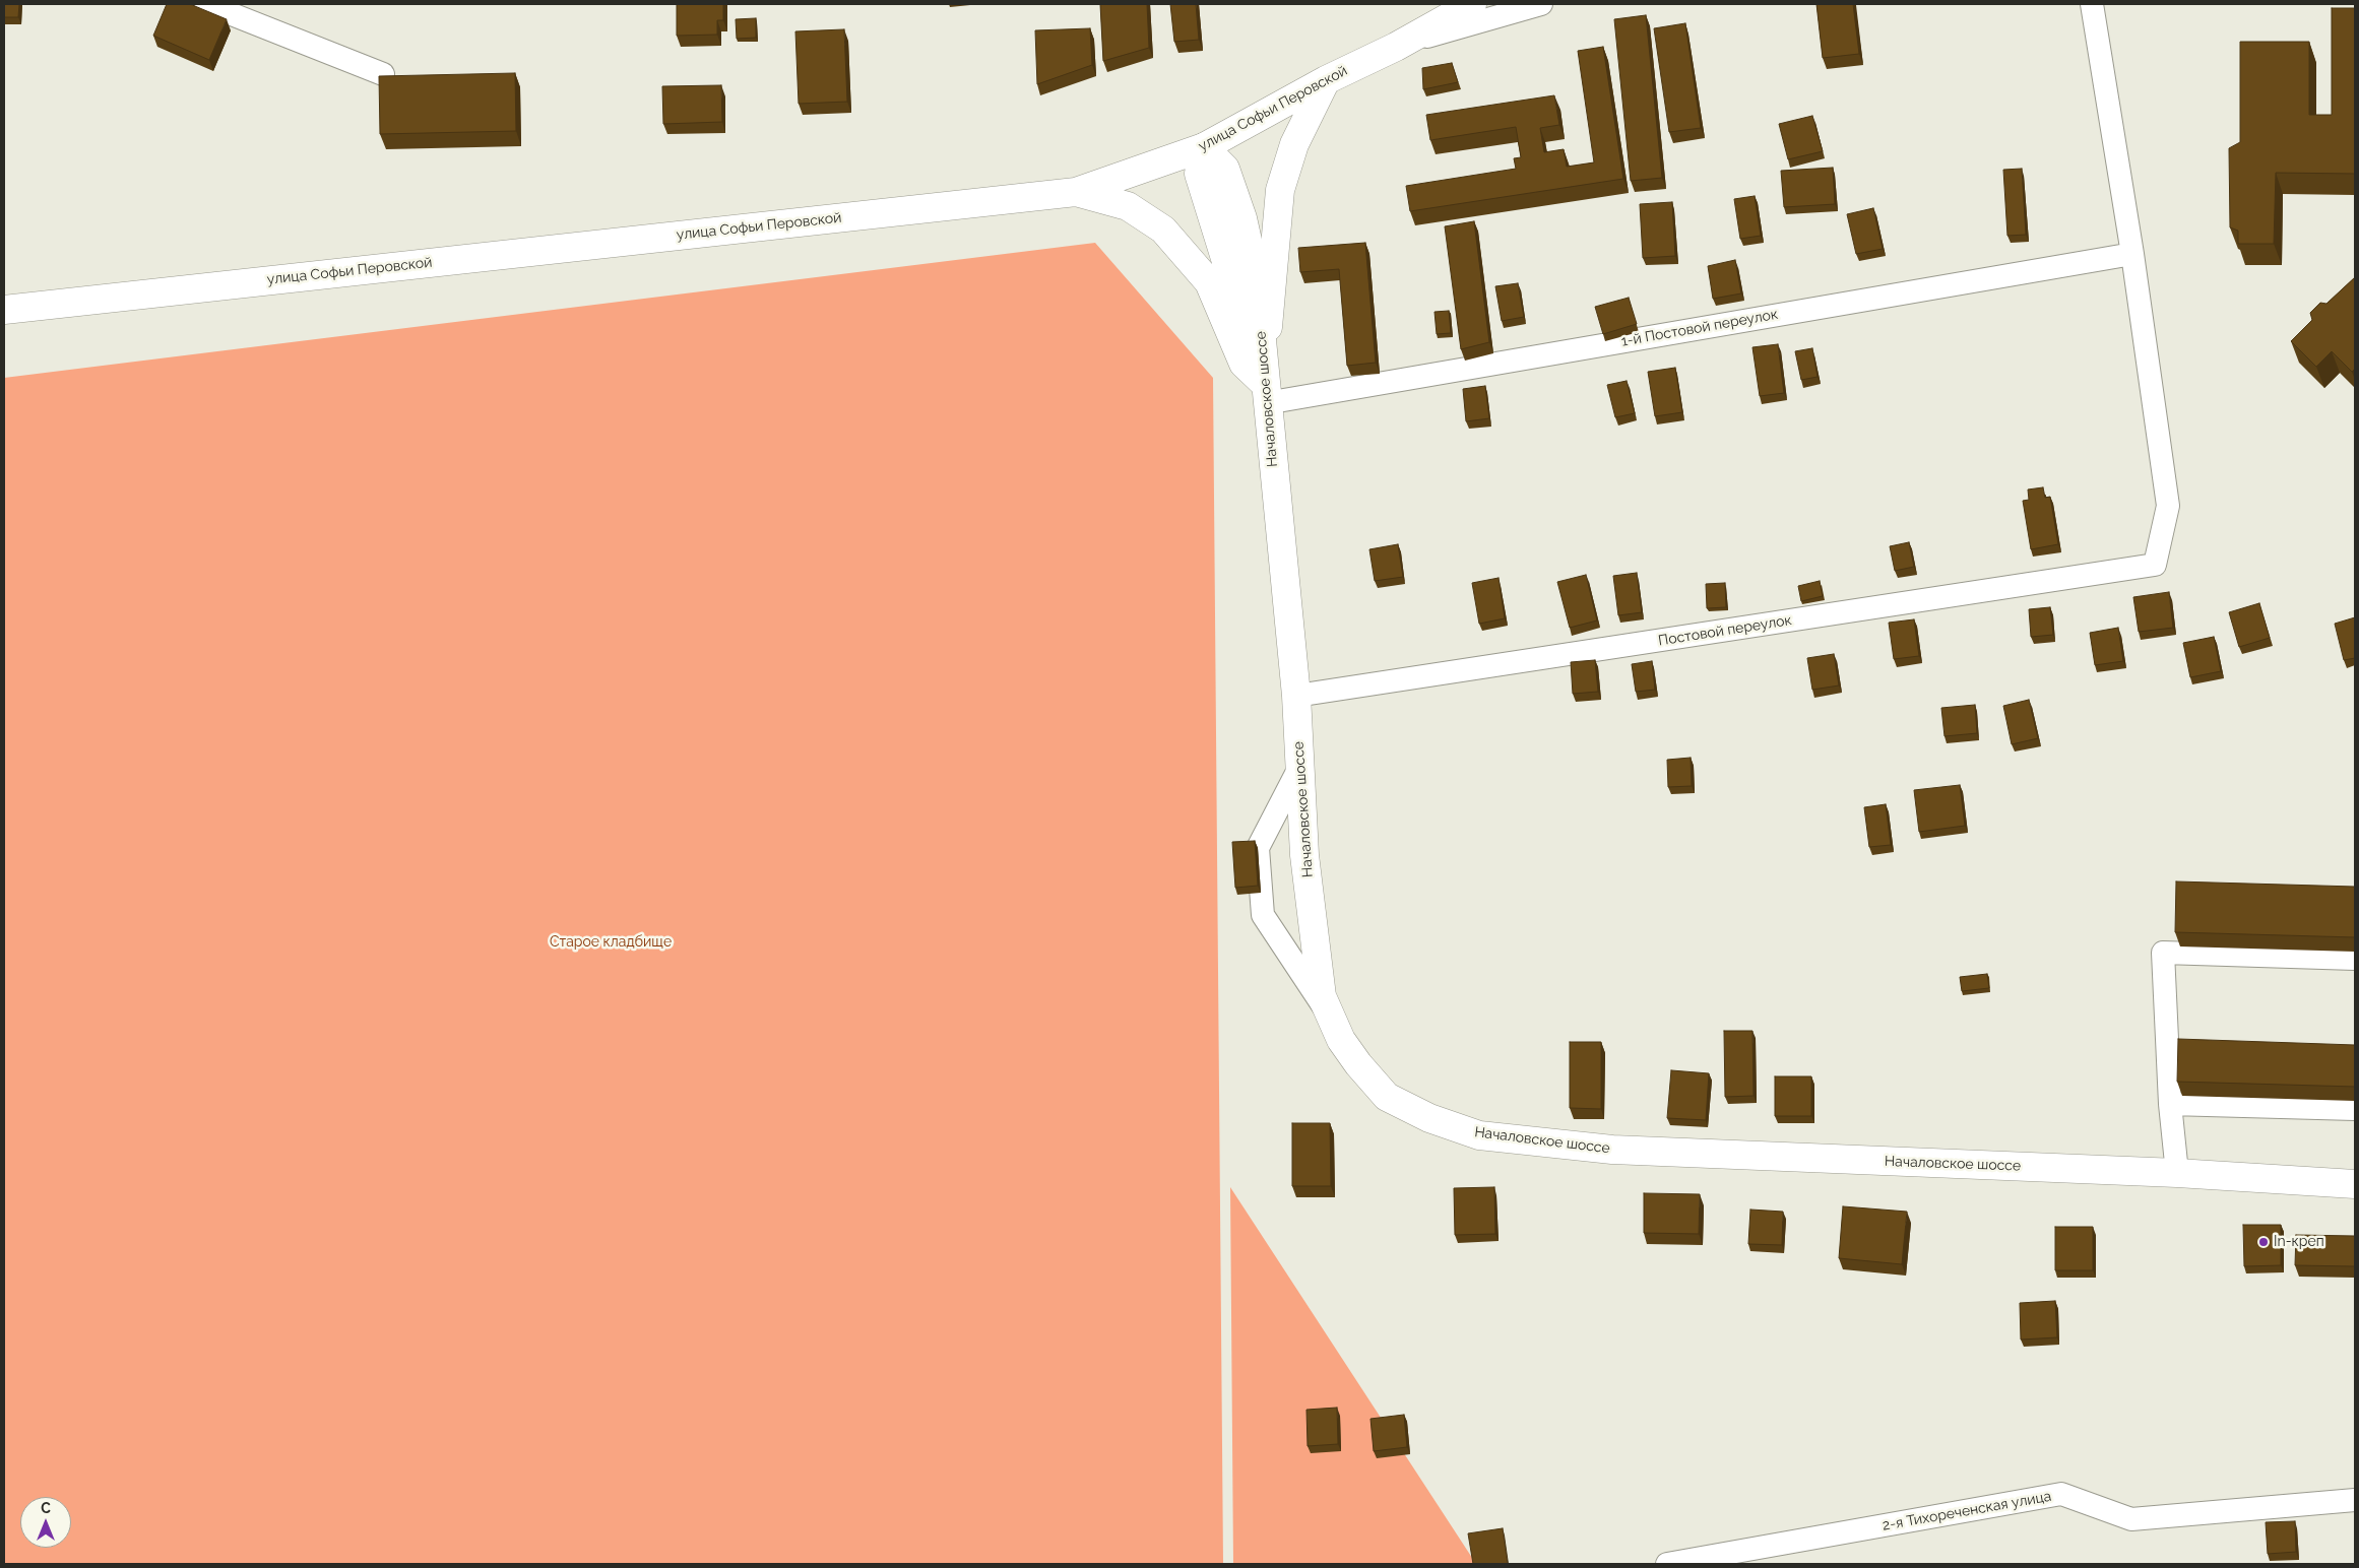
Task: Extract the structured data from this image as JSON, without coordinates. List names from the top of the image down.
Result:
{
  "streets": {
    "main road": ["улица Софьи Перовской", "Началовское шоссе"],
    "street": ["1-й Постовой переулок", "Постовой переулок", "2-я Тихореченская улица"]
  },
  "crossings": [
    ["улица Софьи Перовской", "Началовское шоссе"],
    ["1-й Постовой переулок", "Началовское шоссе"],
    ["1-й Постовой переулок", "Постовой переулок"],
    ["Началовское шоссе", "Постовой переулок"]
  ],
  "parks": ["Старое кладбище"],
  "places": ["In-креп"],
  "north": "top"
}
